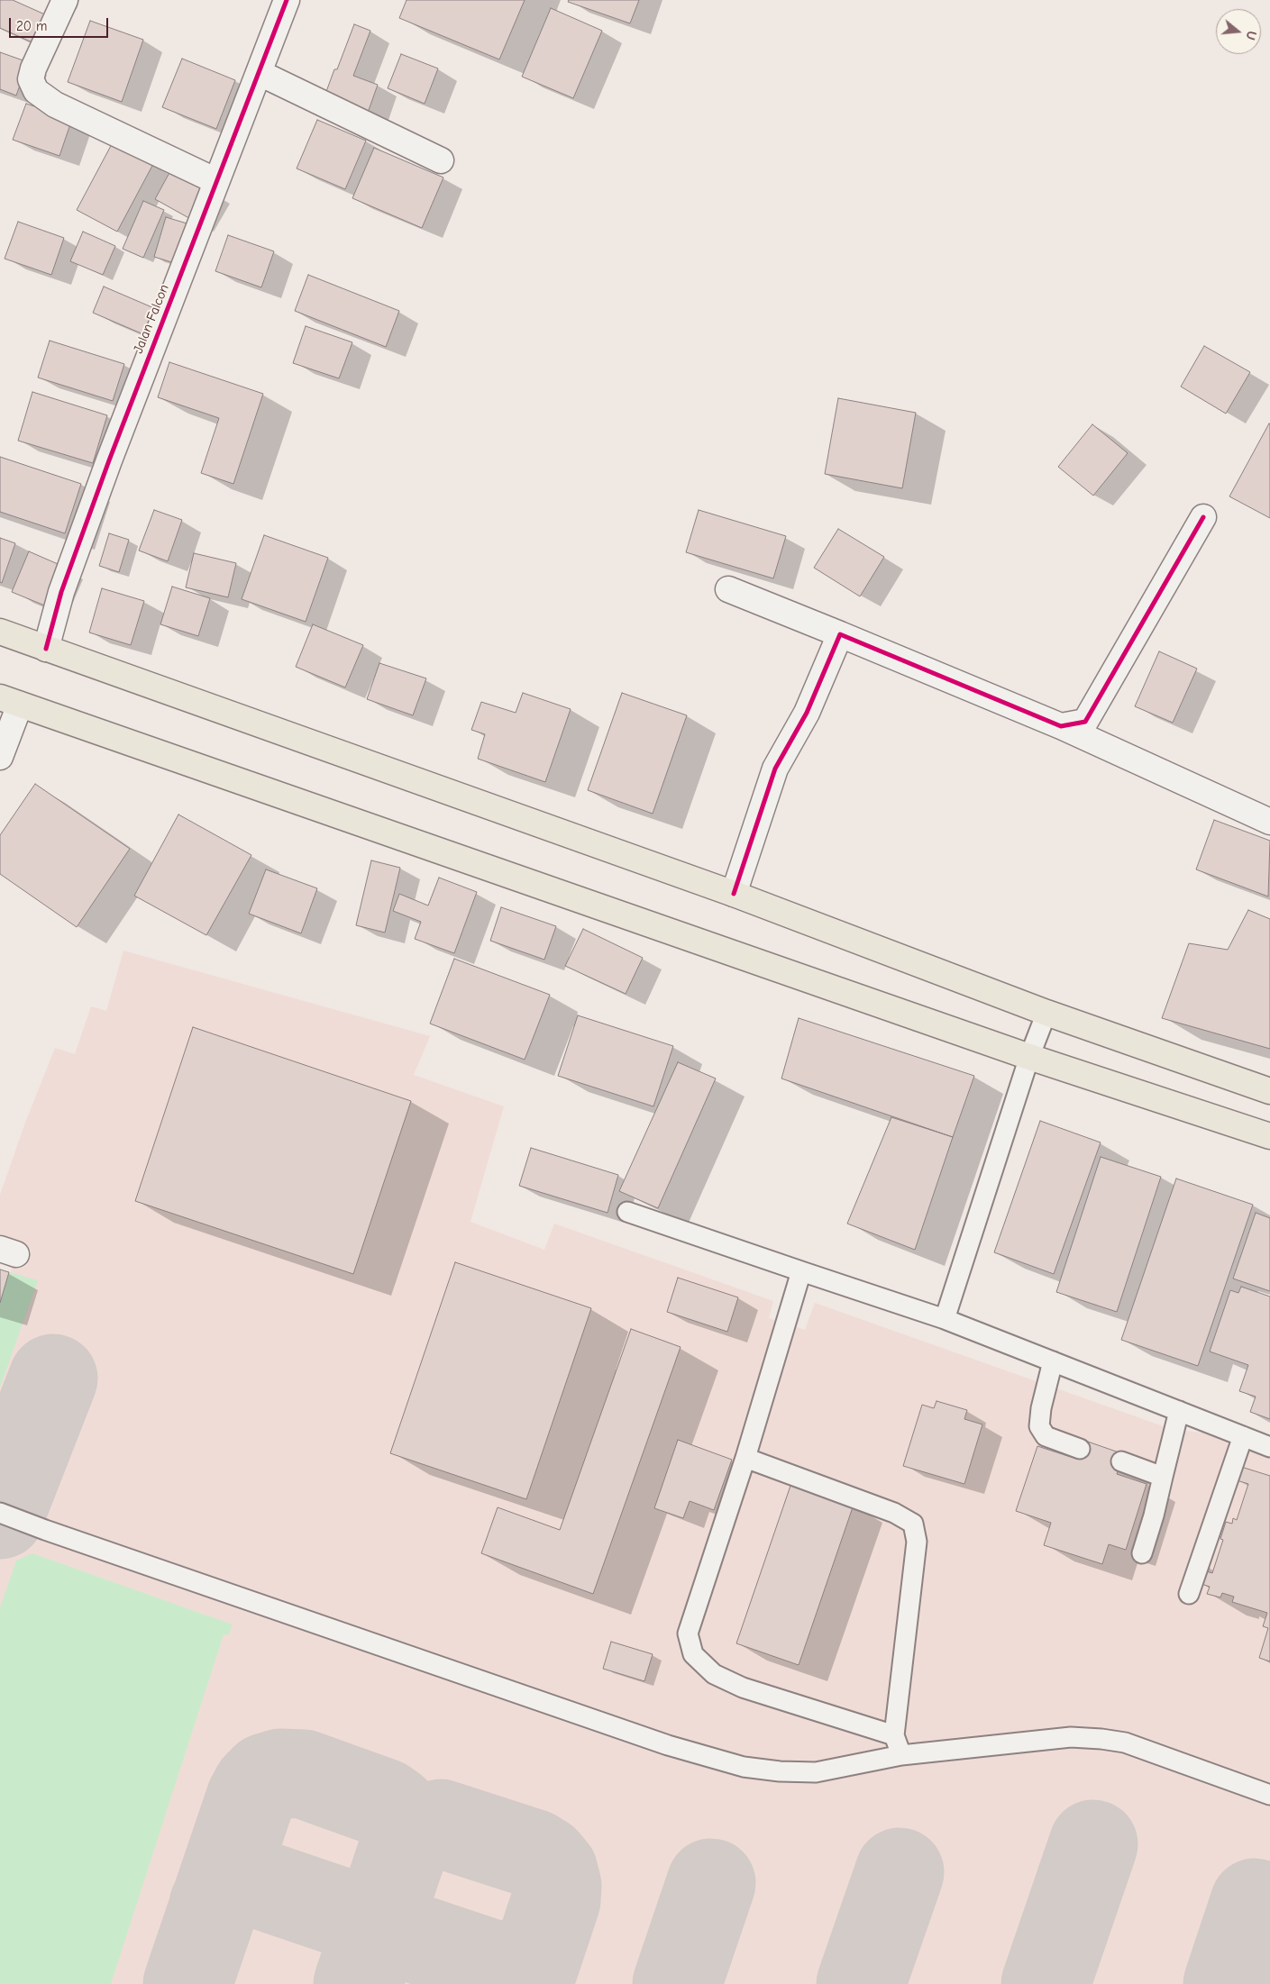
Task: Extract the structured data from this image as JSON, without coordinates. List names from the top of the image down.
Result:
{
  "streets": {
    "street": ["Jalan Falcon"]
  },
  "scale_bar": "20 m",
  "north": "right"
}
